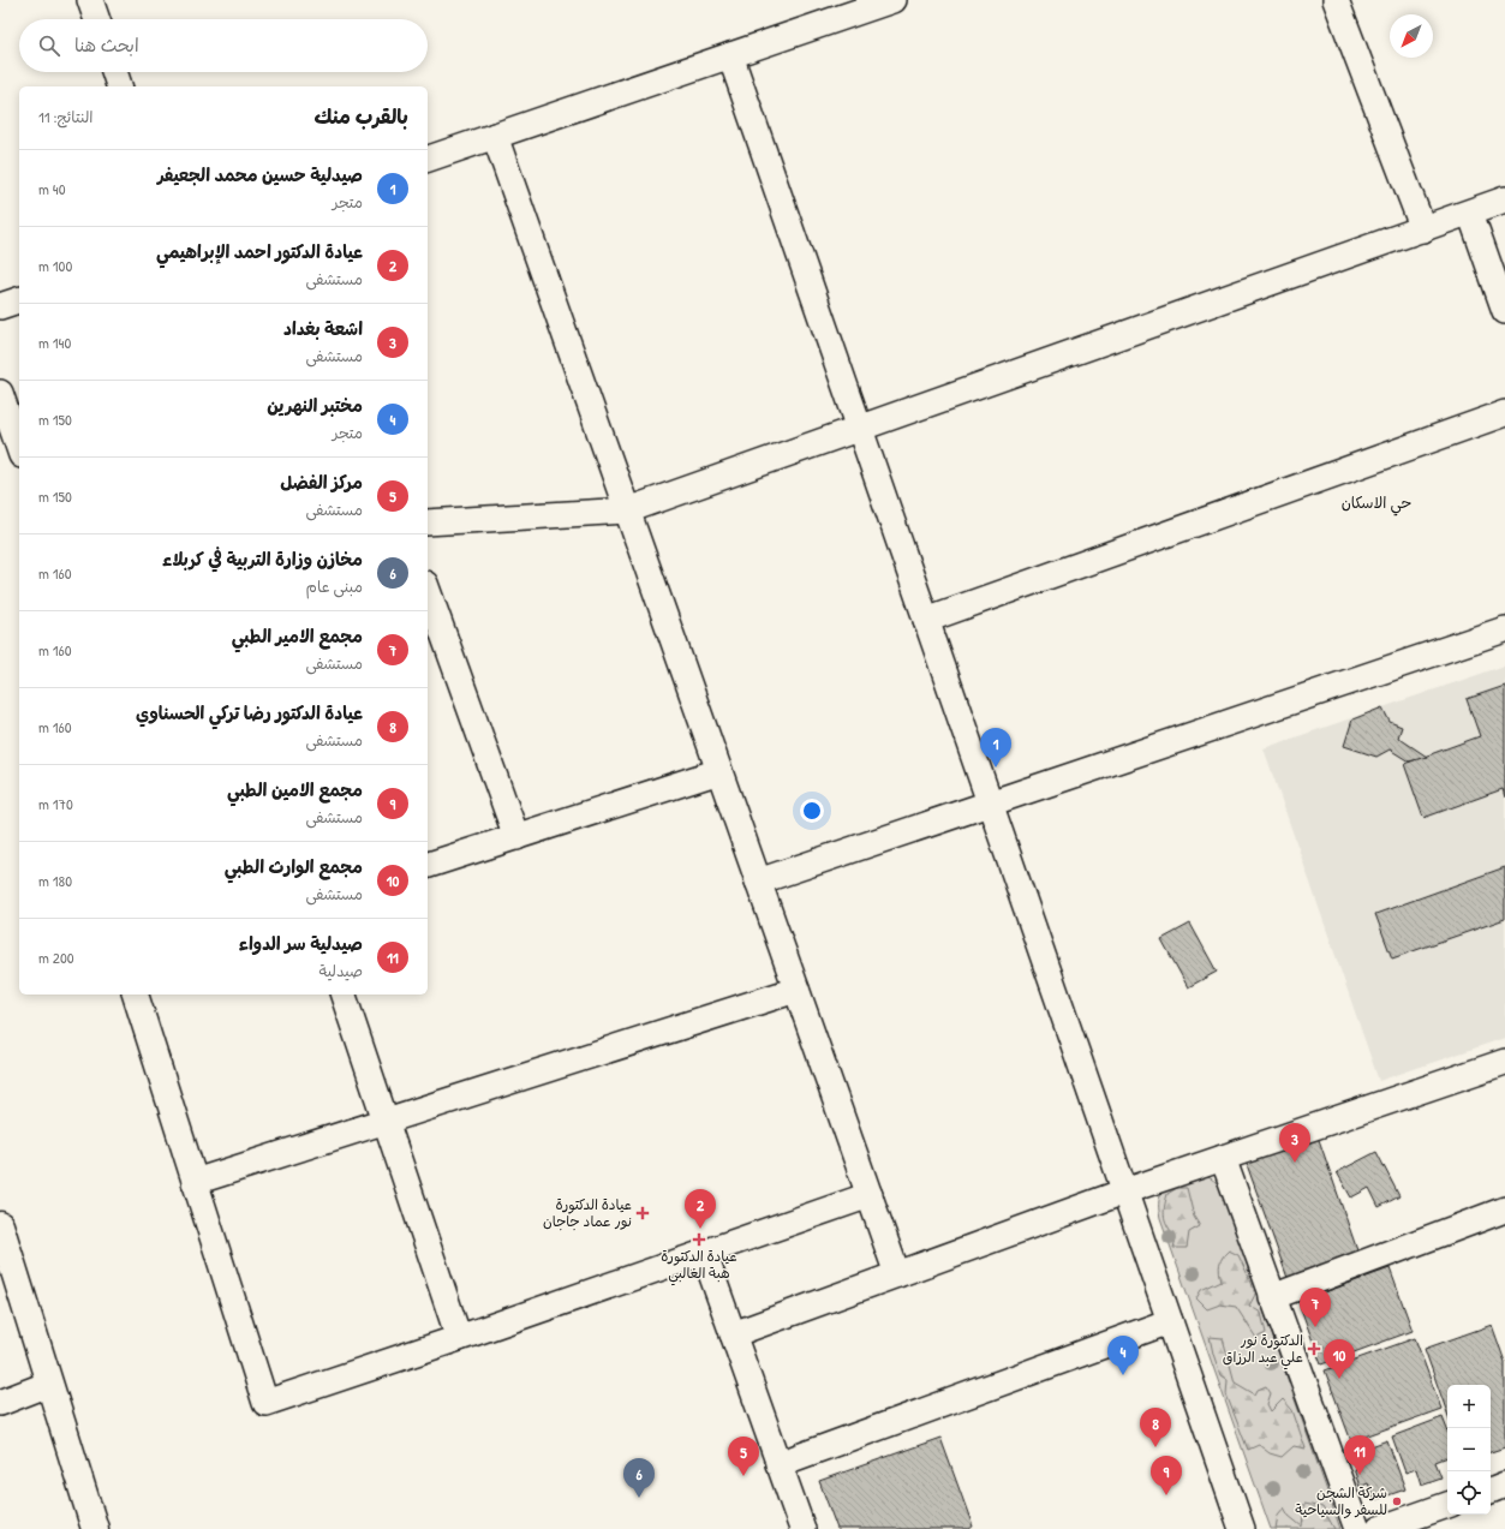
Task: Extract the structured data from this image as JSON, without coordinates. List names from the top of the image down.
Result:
{
  "districts": ["حي الاسكان"],
  "places": {
    "health": ["عيادة الدكتورة نور عماد جاجان", "عيادة الدكتورة هبة الغالبي", "الدكتورة نور علي عبد الرزاق"],
    "other": ["شركة الشجن للسفر والسياحية"]
  },
  "north": "bottom left",
  "page": {
    "search": "ابحث هنا",
    "heading": ["بالقرب منك", "النتائج: 11"],
    "list": [
      {
        "mark": "1",
        "name": "صيدلية حسين محمد الجعيفر",
        "note": "متجر",
        "value": "40 m"
      },
      {
        "mark": "2",
        "name": "عيادة الدكتور احمد الإبراهيمي",
        "note": "مستشفى",
        "value": "100 m"
      },
      {
        "mark": "3",
        "name": "اشعة بغداد",
        "note": "مستشفى",
        "value": "140 m"
      },
      {
        "mark": "4",
        "name": "مختبر النهرين",
        "note": "متجر",
        "value": "150 m"
      },
      {
        "mark": "5",
        "name": "مركز الفضل",
        "note": "مستشفى",
        "value": "150 m"
      },
      {
        "mark": "6",
        "name": "مخازن وزارة التربية في كربلاء",
        "note": "مبنى عام",
        "value": "160 m"
      },
      {
        "mark": "7",
        "name": "مجمع الامير الطبي",
        "note": "مستشفى",
        "value": "160 m"
      },
      {
        "mark": "8",
        "name": "عيادة الدكتور رضا تركي الحسناوي",
        "note": "مستشفى",
        "value": "160 m"
      },
      {
        "mark": "9",
        "name": "مجمع اﻻمين الطبي",
        "note": "مستشفى",
        "value": "170 m"
      },
      {
        "mark": "10",
        "name": "مجمع الوارث الطبي",
        "note": "مستشفى",
        "value": "180 m"
      },
      {
        "mark": "11",
        "name": "صيدلية سر الدواء",
        "note": "صيدلية",
        "value": "200 m"
      }
    ],
    "pins": [
      "1",
      "3",
      "2",
      "7",
      "4",
      "10",
      "8",
      "11",
      "5",
      "9",
      "6"
    ],
    "map_buttons": ["+", "−"]
  }
}
